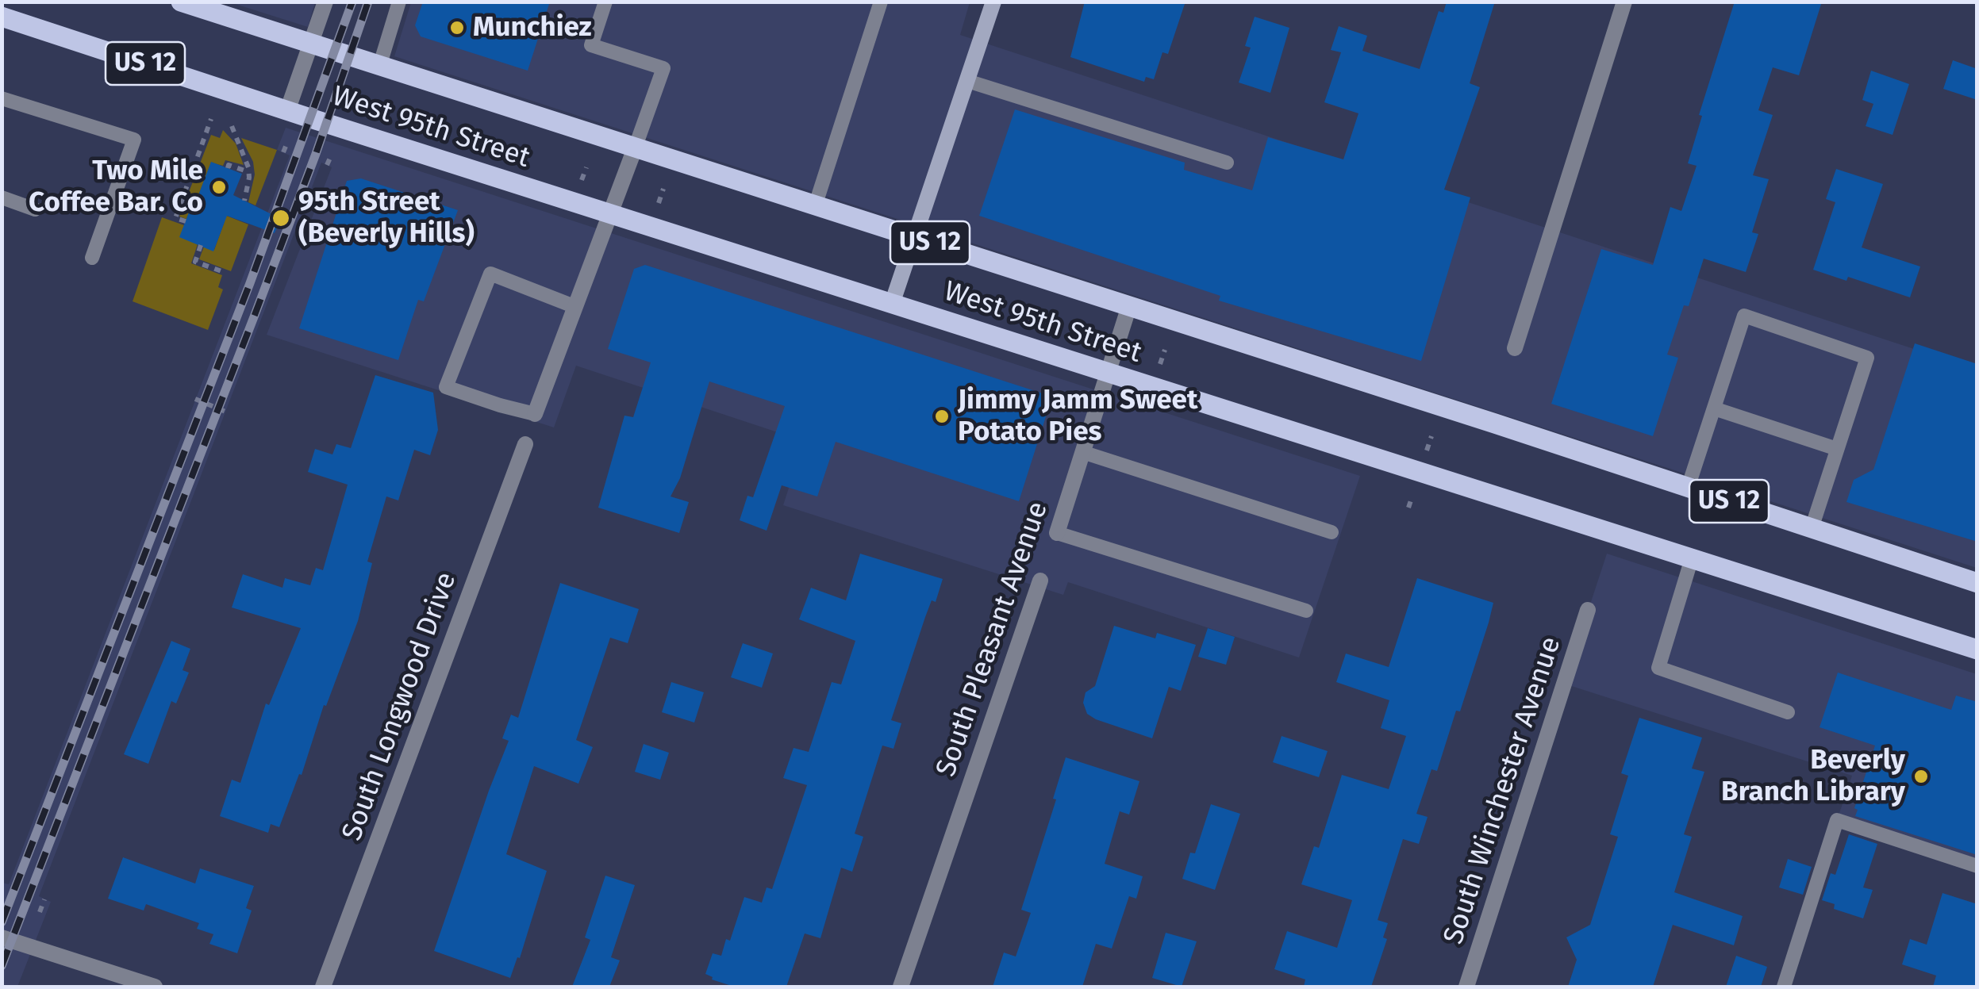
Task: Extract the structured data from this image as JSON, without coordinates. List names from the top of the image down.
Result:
{
  "streets": {
    "main road": ["US 12", "West 95th Street"],
    "street": ["South Pleasant Avenue", "South Longwood Drive", "South Winchester Avenue"]
  },
  "crossings": [
    ["West 95th Street", "South Pleasant Avenue"]
  ],
  "places": [
    "Munchiez",
    "Two Mile Coffee Bar. Co",
    "95th Street (Beverly Hills)",
    "Jimmy Jamm Sweet Potato Pies",
    "Beverly Branch Library"
  ]
}
